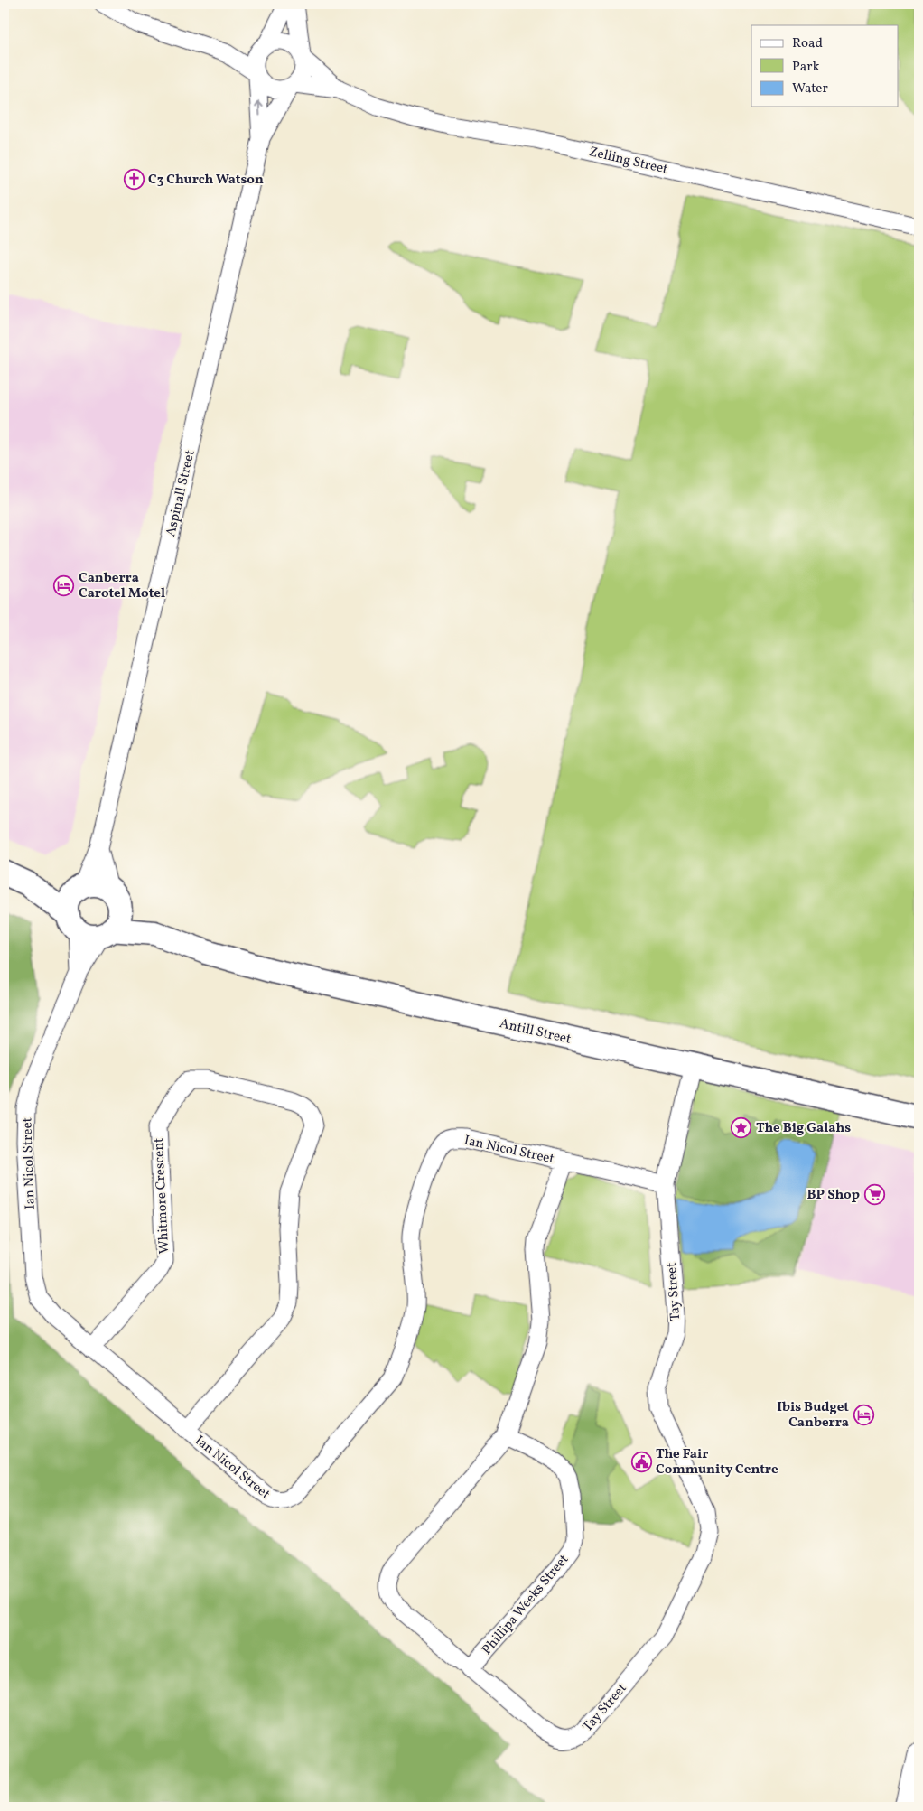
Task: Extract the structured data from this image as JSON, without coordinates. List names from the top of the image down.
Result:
{
  "streets": {
    "main road": ["Antill Street"],
    "street": [
      "Zelling Street",
      "Aspinall Street",
      "Ian Nicol Street",
      "Whitmore Crescent",
      "Tay Street",
      "Phillipa Weeks Street"
    ]
  },
  "crossings": [
    ["Zelling Street", "Aspinall Street"],
    ["Aspinall Street", "Antill Street"],
    ["Aspinall Street", "Ian Nicol Street"],
    ["Antill Street", "Ian Nicol Street"],
    ["Antill Street", "Tay Street"],
    ["Ian Nicol Street", "Whitmore Crescent"],
    ["Ian Nicol Street", "Tay Street"],
    ["Tay Street", "Phillipa Weeks Street"]
  ],
  "places": {
    "church": ["C3 Church Watson"],
    "hotel": ["Canberra Carotel Motel", "Ibis Budget Canberra"],
    "place": ["The Big Galahs"],
    "supermarket": ["BP Shop"],
    "public building": ["The Fair Community Centre"]
  },
  "legend": ["Road", "Park", "Water"]
}
